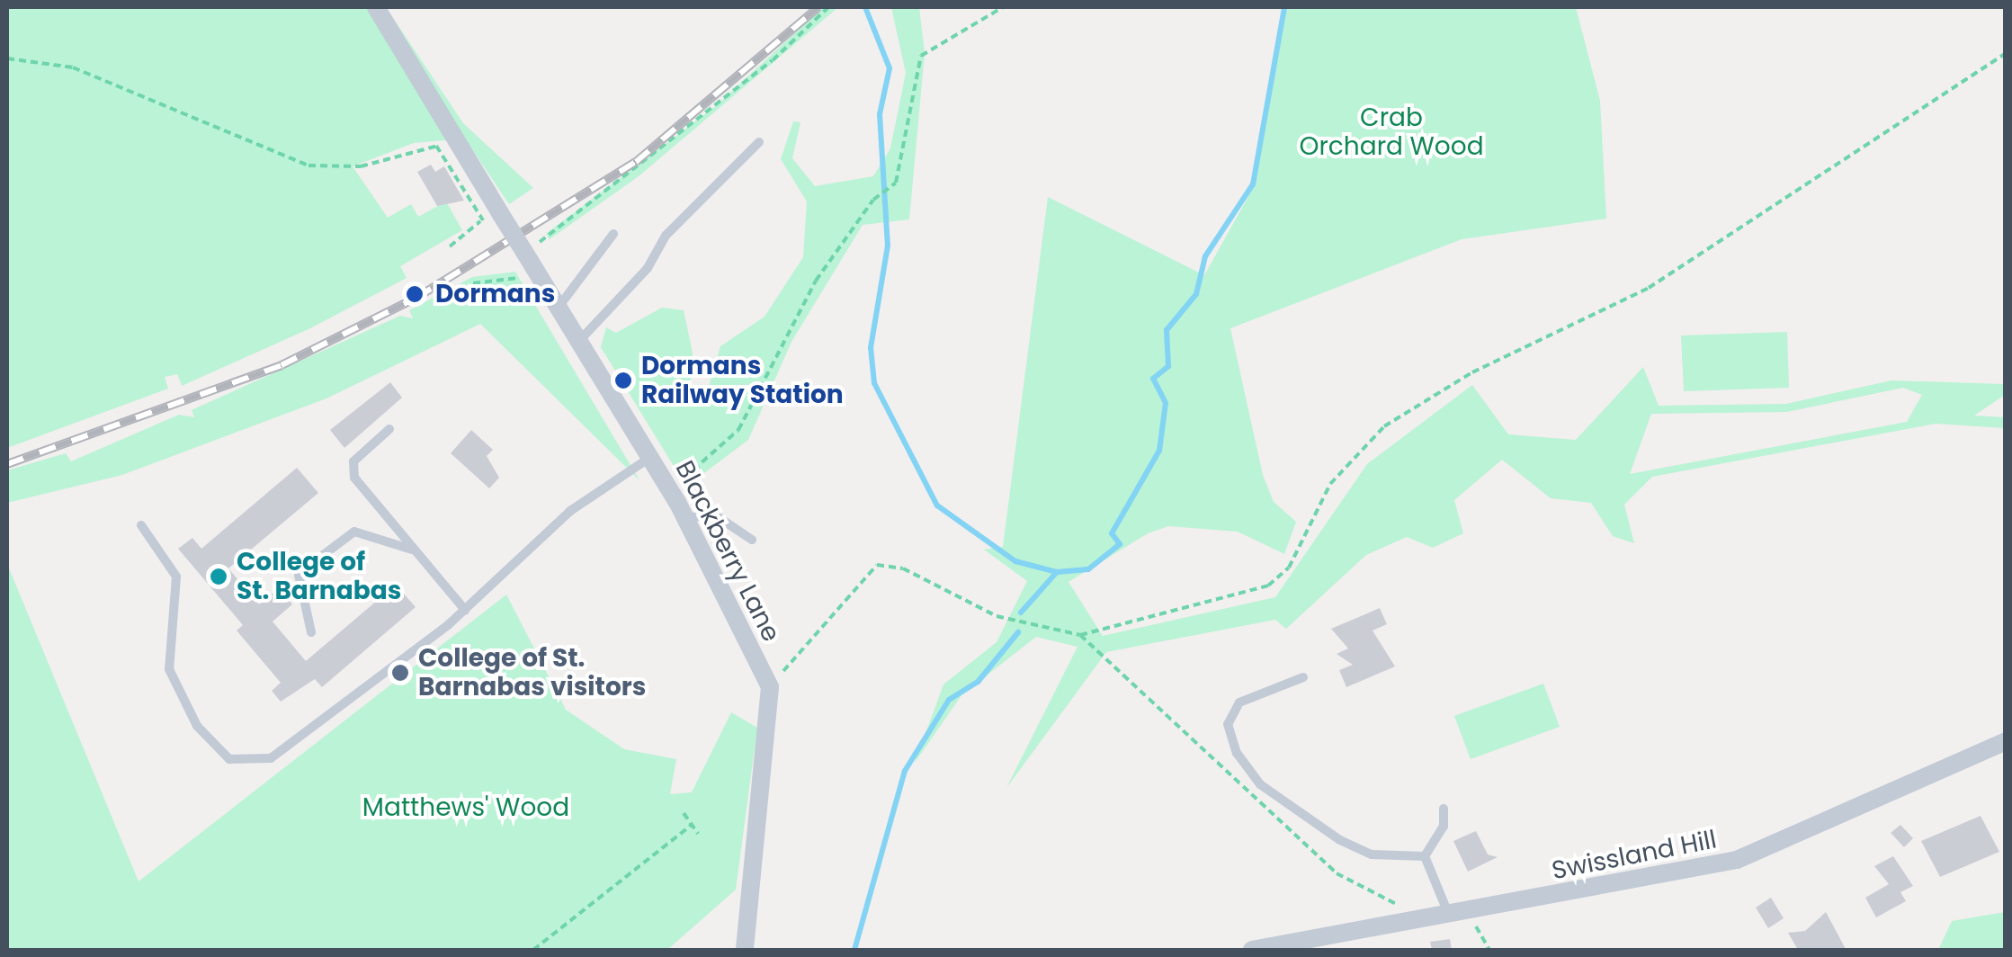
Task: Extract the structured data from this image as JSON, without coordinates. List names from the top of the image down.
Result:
{
  "streets": {
    "street": ["Blackberry Lane", "Swissland Hill"]
  },
  "parks": ["Crab Orchard Wood", "Matthews' Wood"],
  "places": [
    "Dormans",
    "Dormans Railway Station",
    "College of St. Barnabas",
    "College of St. Barnabas visitors"
  ]
}
